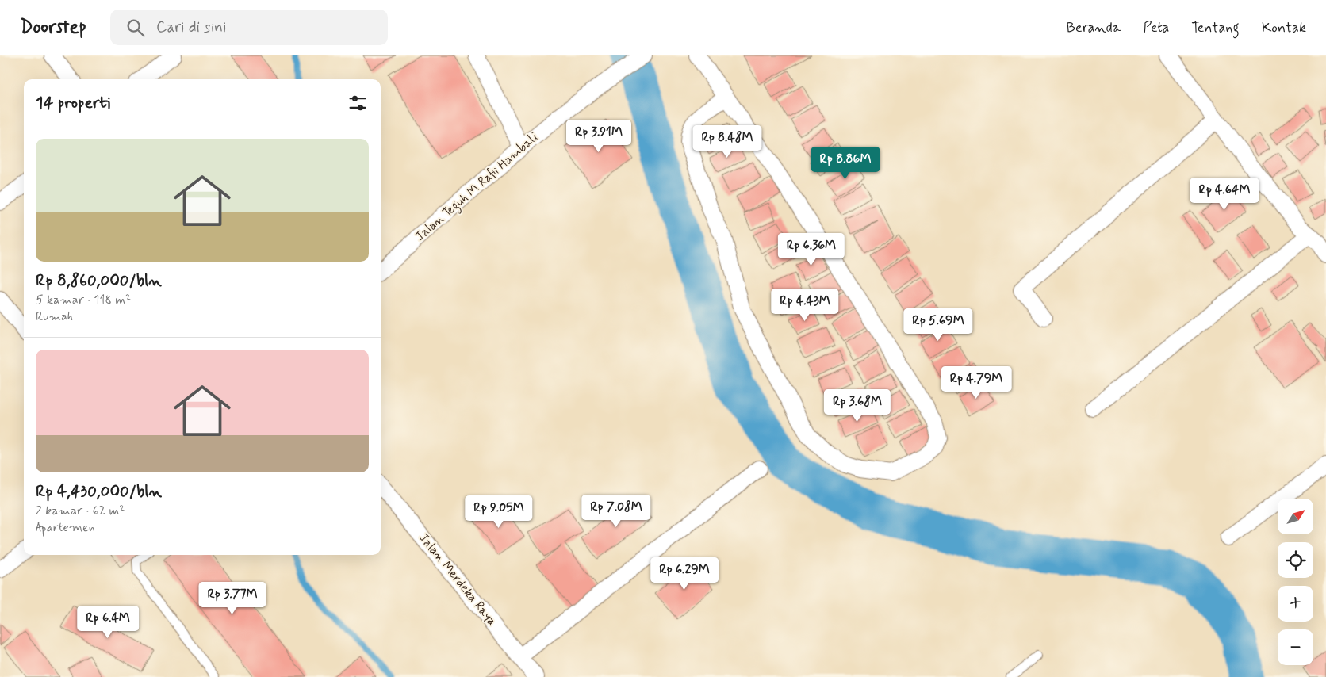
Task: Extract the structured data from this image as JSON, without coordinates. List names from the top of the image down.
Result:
{
  "streets": {
    "street": ["Jalan Teguh M Rafii Hambali", "Jalan Merdeka Raya"]
  },
  "north": "top right",
  "page": {
    "header": "Doorstep",
    "search": "Cari di sini",
    "nav": [
      "Beranda",
      "Peta",
      "Tentang",
      "Kontak"
    ],
    "heading": "14 properti",
    "price": [
      "Rp 3.91M",
      "Rp 8.48M",
      "Rp 8.86M",
      "Rp 4.64M",
      "Rp 6.36M",
      "Rp 4.43M",
      "Rp 5.69M",
      "Rp 4.79M",
      "Rp 3.68M",
      "Rp 7.08M",
      "Rp 9.05M",
      "Rp 6.29M",
      "Rp 3.77M",
      "Rp 6.4M"
    ],
    "list": [
      {
        "name": "Rp 8,860,000/bln",
        "note": "5 kamar · 118 m² · Rumah"
      },
      {
        "name": "Rp 4,430,000/bln",
        "note": "2 kamar · 62 m² · Apartemen"
      }
    ],
    "map_buttons": ["+", "−"]
  }
}
